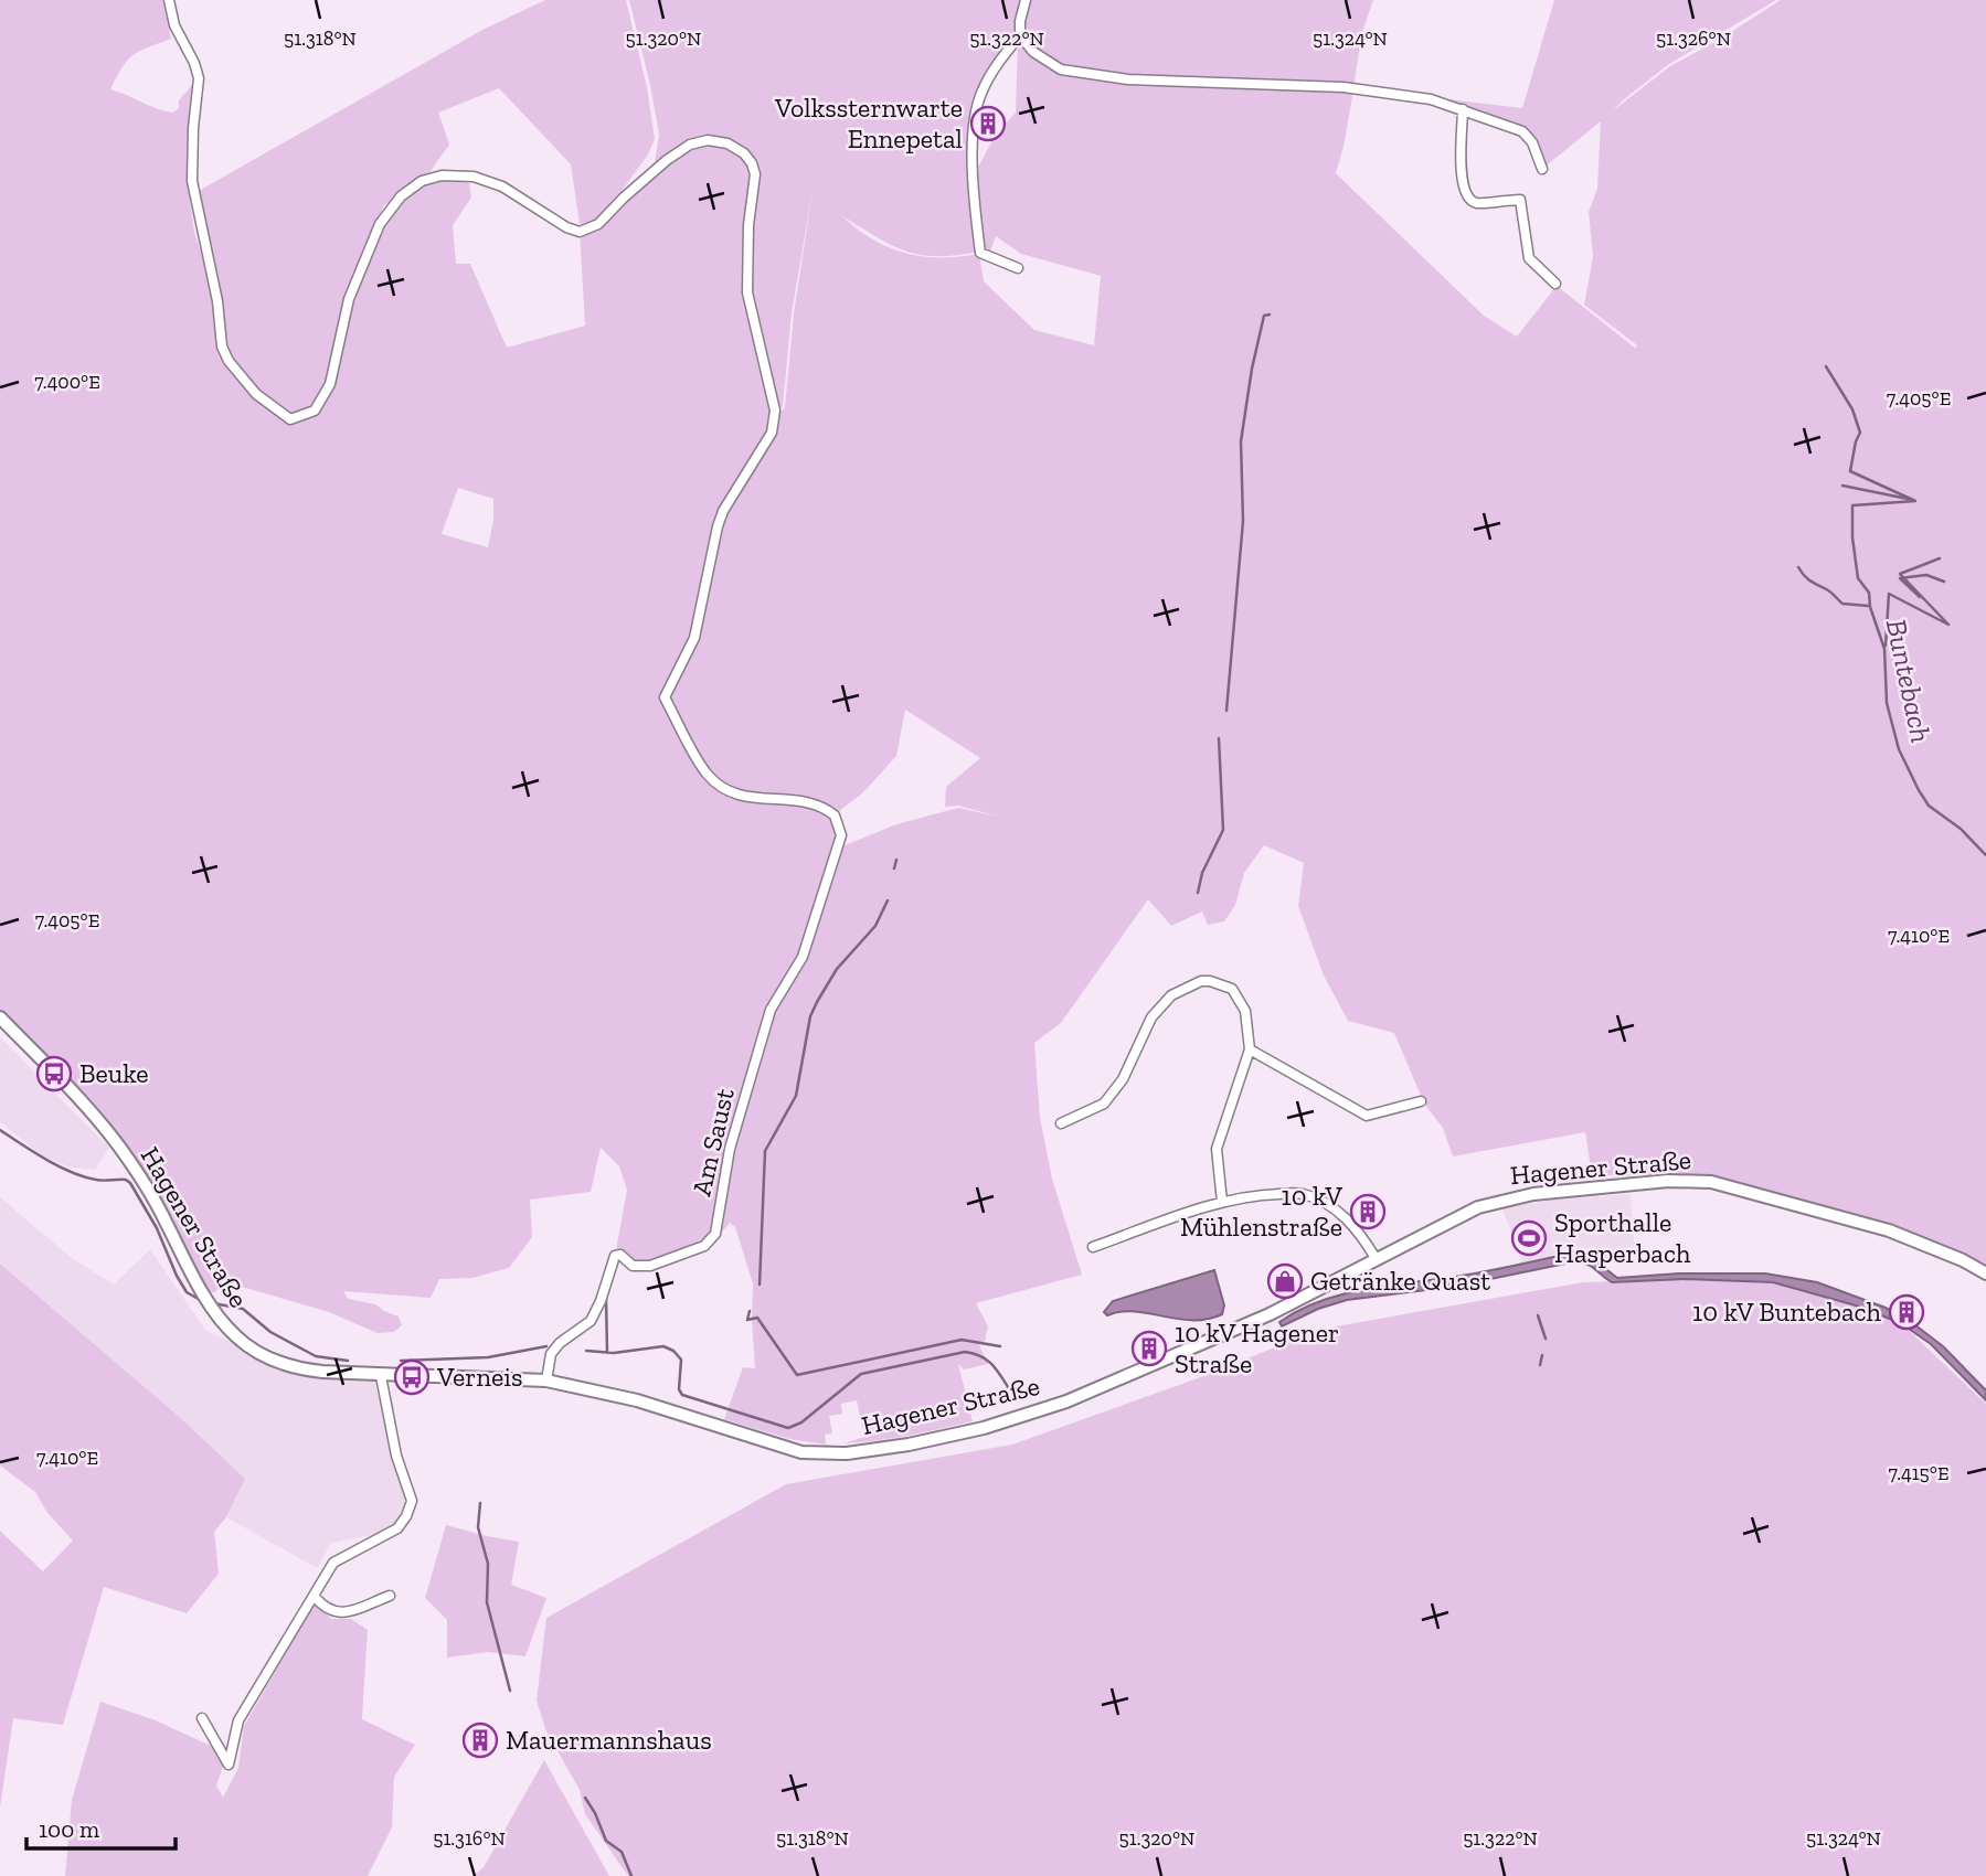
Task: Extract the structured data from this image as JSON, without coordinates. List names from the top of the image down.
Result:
{
  "streets": {
    "main road": ["Hagener Straße"],
    "street": ["Am Saust"]
  },
  "crossings": [
    ["Am Saust", "Hagener Straße"]
  ],
  "water": ["Buntebach"],
  "places": {
    "building": [
      "Volkssternwarte Ennepetal",
      "10 kV Mühlenstraße",
      "10 kV Buntebach",
      "10 kV Hagener Straße",
      "Mauermannshaus"
    ],
    "bus stop": ["Beuke", "Verneis"],
    "sports": ["Sporthalle Hasperbach"],
    "shop": ["Getränke Quast"]
  },
  "scale_bar": "100 m",
  "coordinates": [
    "51.318°N",
    "51.320°N",
    "51.322°N",
    "51.324°N",
    "51.326°N",
    "7.400°E",
    "7.405°E",
    "7.410°E",
    "7.415°E",
    "51.316°N"
  ]
}
